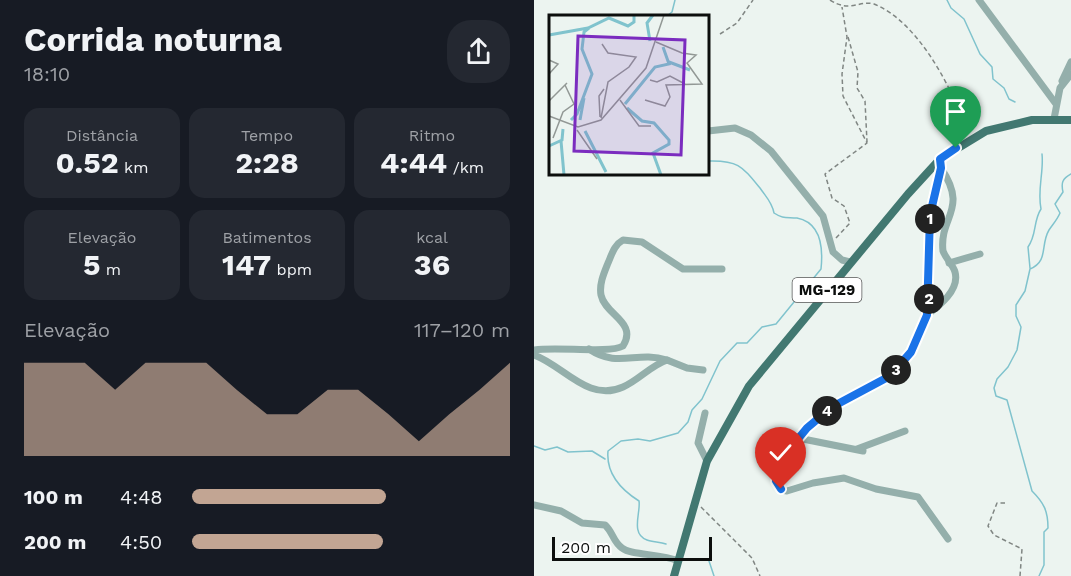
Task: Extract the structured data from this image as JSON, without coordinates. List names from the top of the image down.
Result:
{
  "streets": {
    "main road": ["MG-129"]
  },
  "scale_bar": "200 m",
  "page": {
    "heading": ["Corrida noturna", "18:10"],
    "stats": [
      ["Distância", "0.52 km"],
      ["Tempo", "2:28"],
      ["Ritmo", "4:44 /km"],
      ["Elevação", "5 m"],
      ["Batimentos", "147 bpm"],
      ["kcal", "36"]
    ],
    "pins": [
      "1",
      "2",
      "3",
      "4"
    ],
    "chart": ["Elevação", "117–120 m"],
    "list": [
      {
        "name": "100 m",
        "note": "4:48"
      },
      {
        "name": "200 m",
        "note": "4:50"
      }
    ],
    "scale": "200 m"
  }
}
